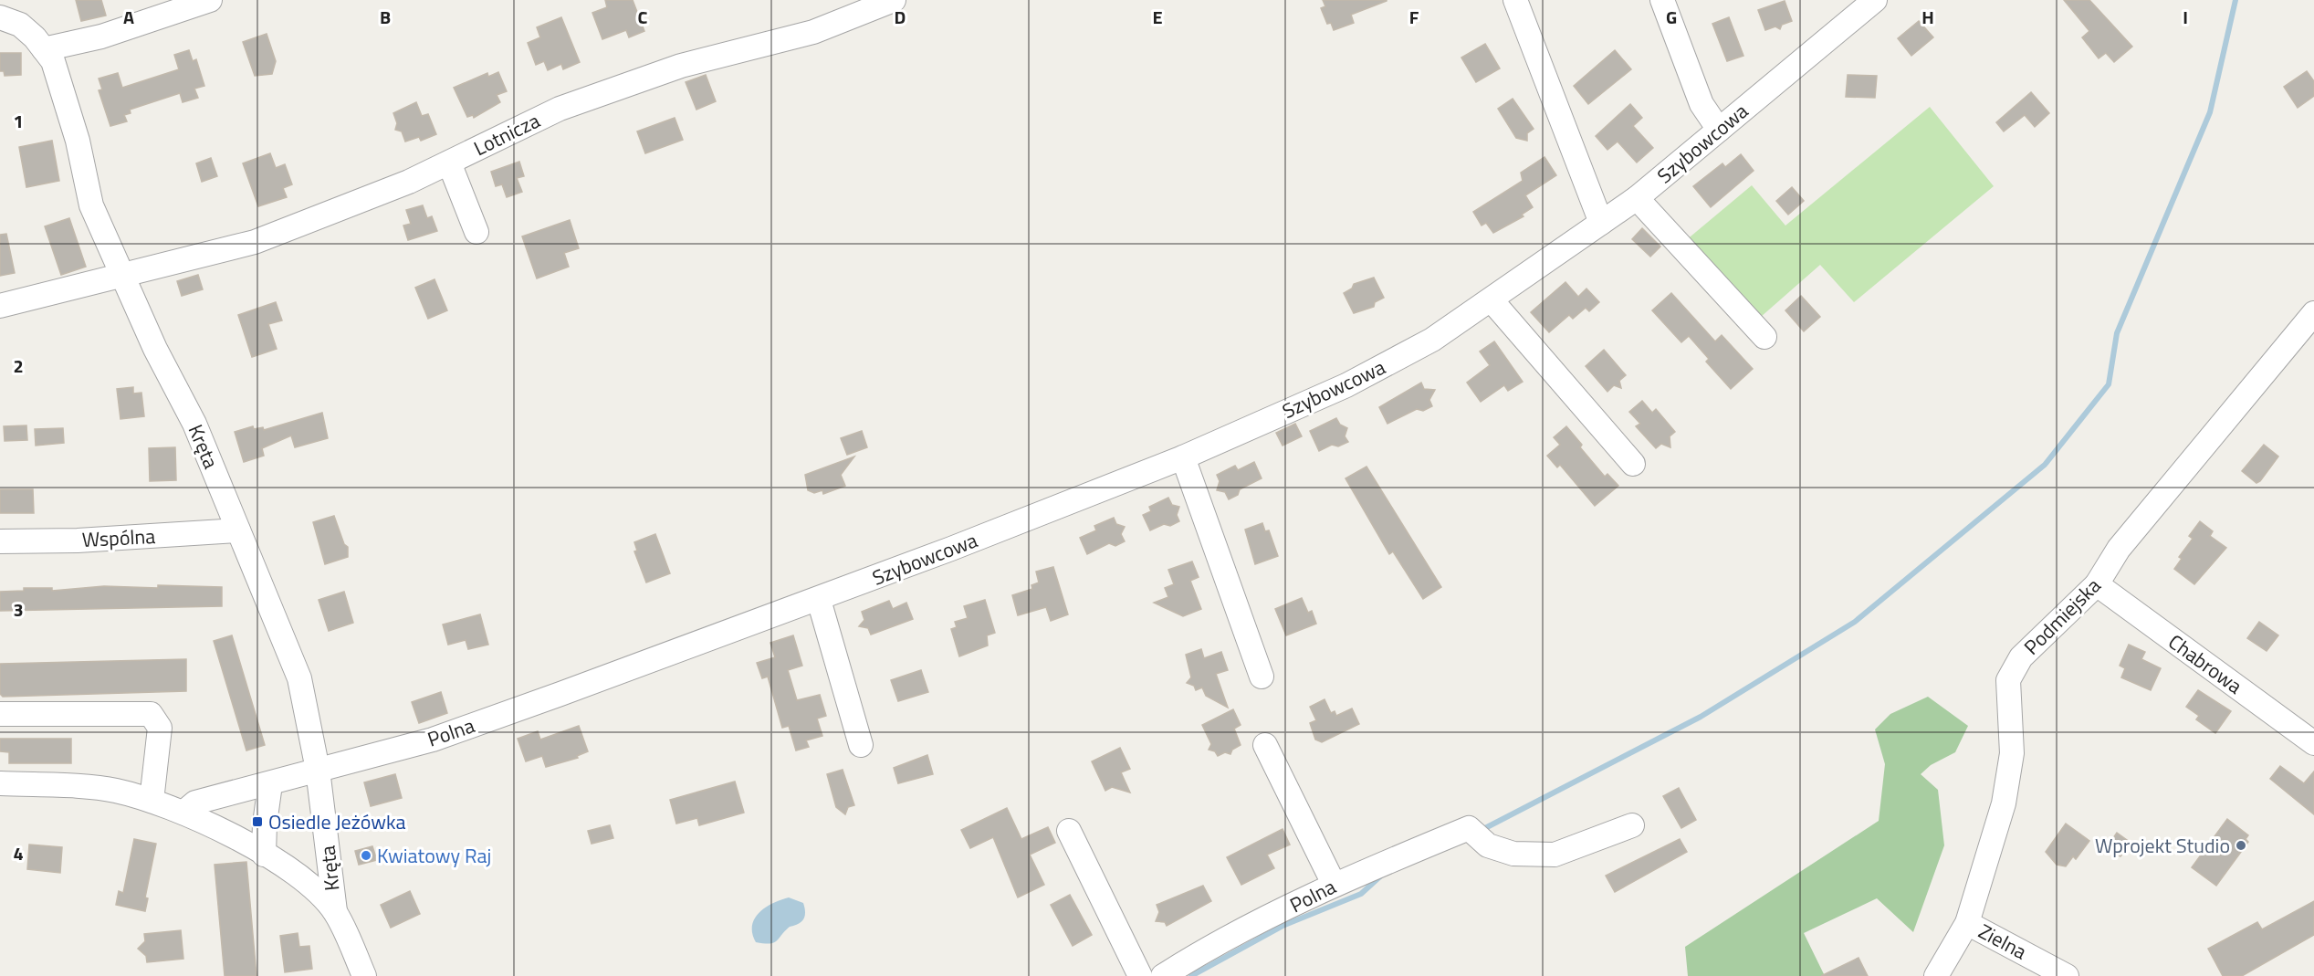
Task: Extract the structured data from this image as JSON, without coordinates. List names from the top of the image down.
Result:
{
  "streets": {
    "street": [
      "Lotnicza",
      "Szybowcowa",
      "Kręta",
      "Wspólna",
      "Podmiejska",
      "Chabrowa",
      "Polna",
      "Zielna"
    ]
  },
  "crossings": [
    ["Lotnicza", "Kręta"],
    ["Szybowcowa", "Polna"],
    ["Kręta", "Wspólna"],
    ["Kręta", "Polna"],
    ["Podmiejska", "Chabrowa"],
    ["Podmiejska", "Zielna"]
  ],
  "places": {
    "transit": ["Osiedle Jeżówka"],
    "other": ["Wprojekt Studio", "Kwiatowy Raj"]
  },
  "grid": {
    "columns": [
      "A",
      "B",
      "C",
      "D",
      "E",
      "F",
      "G",
      "H",
      "I"
    ],
    "rows": [
      "1",
      "2",
      "3",
      "4"
    ]
  }
}
